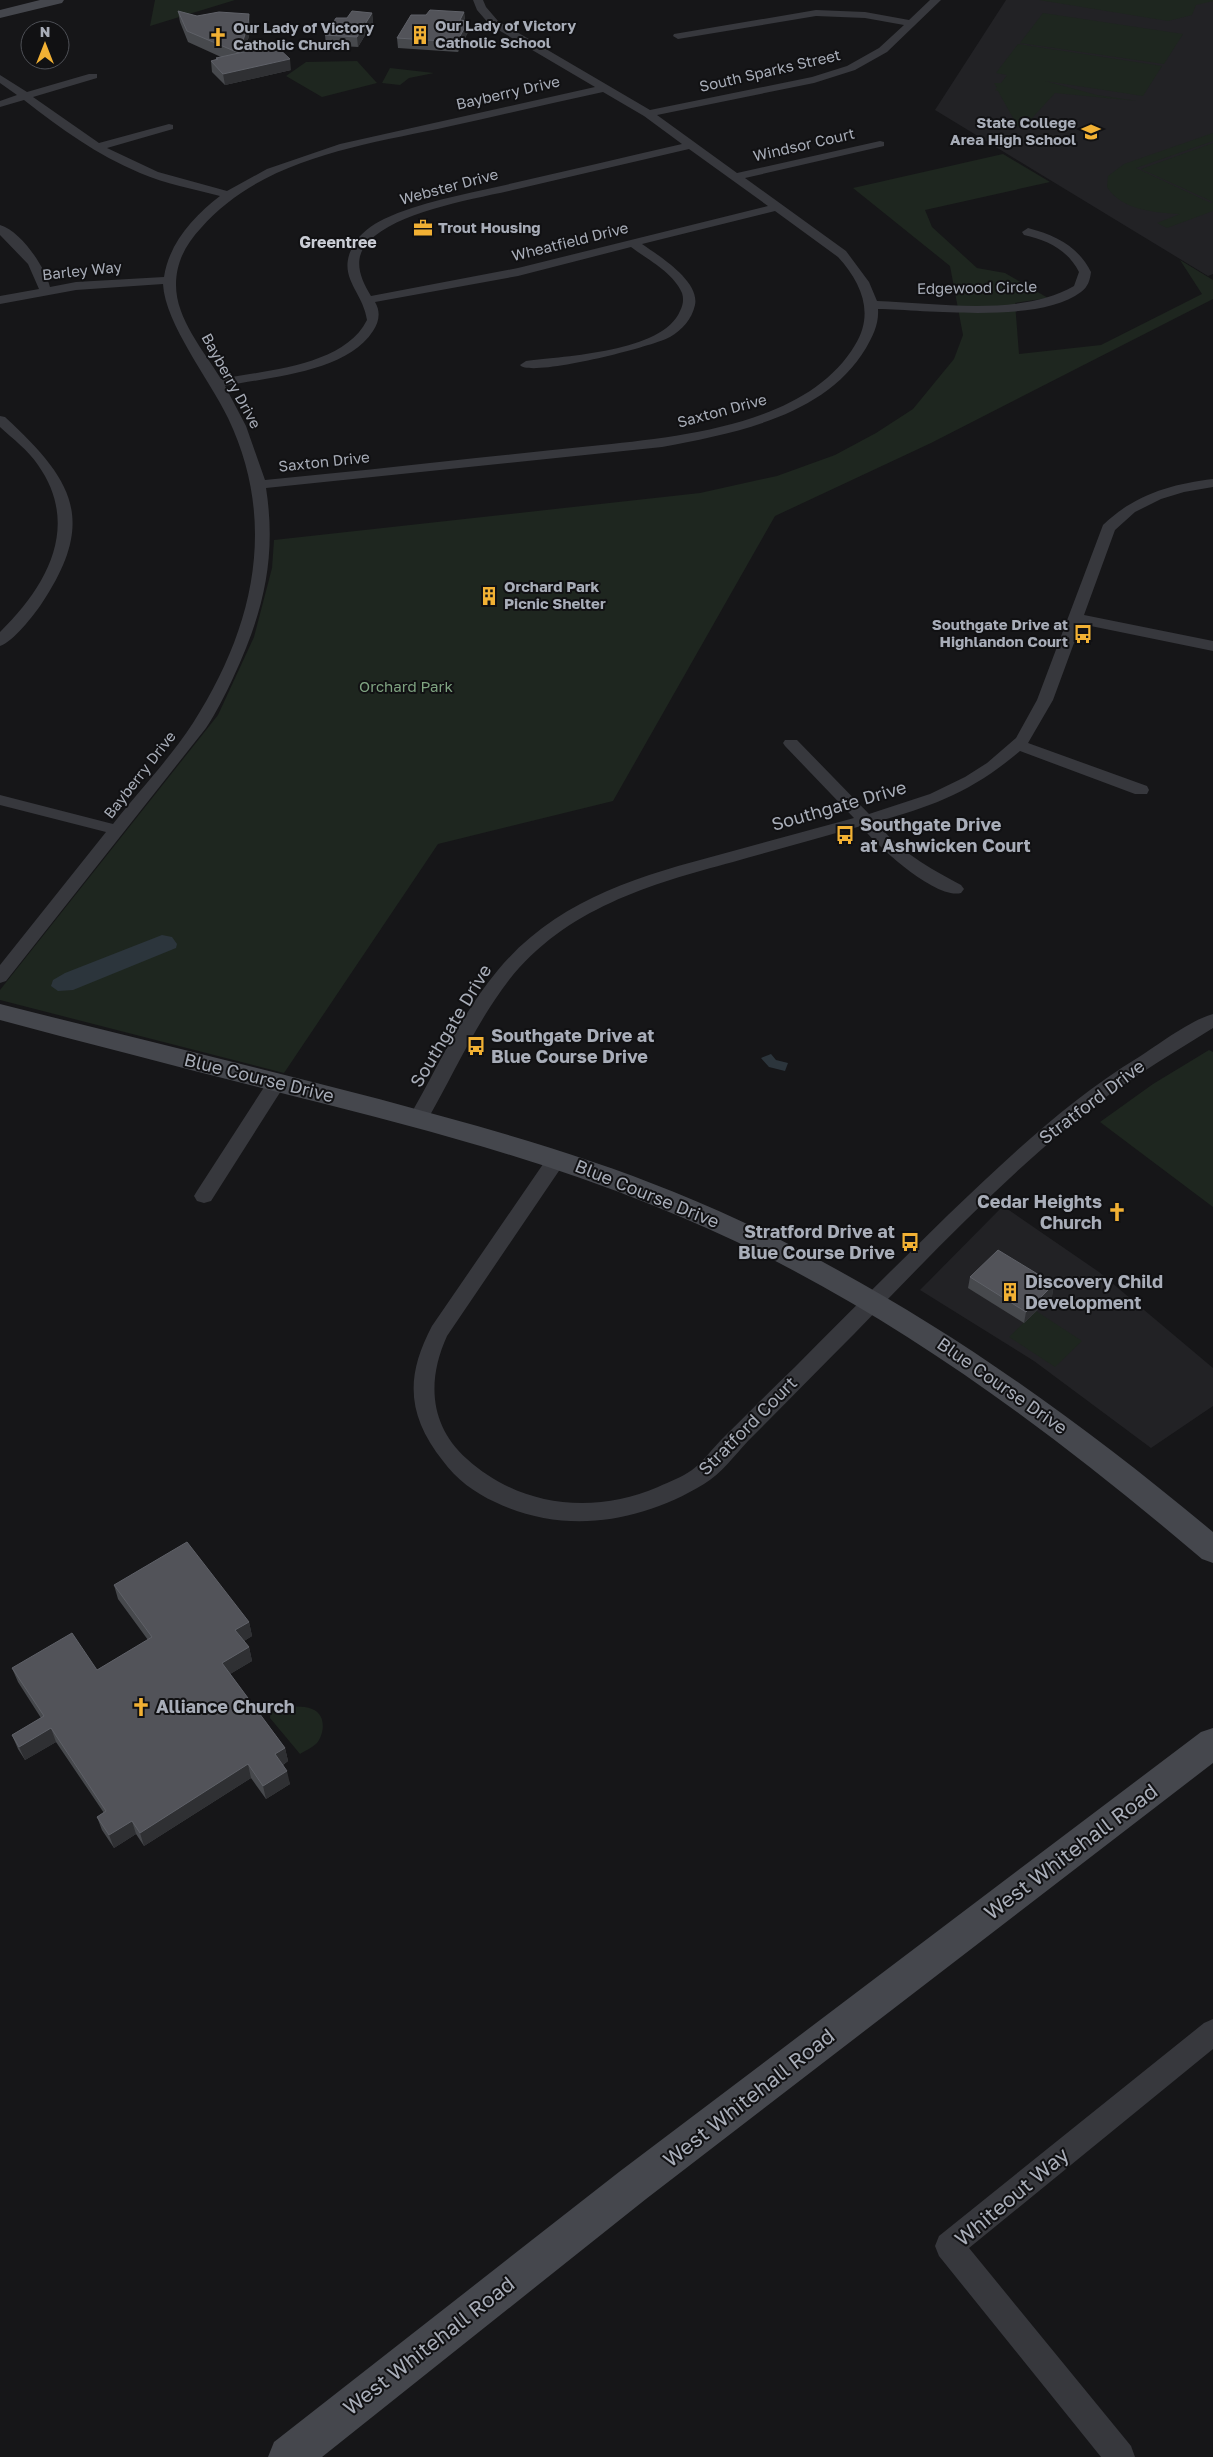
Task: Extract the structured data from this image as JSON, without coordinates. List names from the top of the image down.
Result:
{
  "streets": {
    "main road": ["Blue Course Drive", "West Whitehall Road"],
    "street": [
      "South Sparks Street",
      "Bayberry Drive",
      "Windsor Court",
      "Webster Drive",
      "Wheatfield Drive",
      "Barley Way",
      "Edgewood Circle",
      "Saxton Drive",
      "Southgate Drive",
      "Stratford Drive",
      "Stratford Court",
      "Whiteout Way"
    ]
  },
  "crossings": [
    ["South Sparks Street", "Saxton Drive"],
    ["Bayberry Drive", "Webster Drive"],
    ["Bayberry Drive", "Barley Way"],
    ["Bayberry Drive", "Saxton Drive"],
    ["Windsor Court", "Saxton Drive"],
    ["Webster Drive", "Wheatfield Drive"],
    ["Webster Drive", "Saxton Drive"],
    ["Wheatfield Drive", "Saxton Drive"],
    ["Edgewood Circle", "Saxton Drive"],
    ["Southgate Drive", "Blue Course Drive"],
    ["Blue Course Drive", "Stratford Drive"],
    ["Blue Course Drive", "Stratford Court"],
    ["Stratford Drive", "Stratford Court"]
  ],
  "districts": ["Greentree"],
  "parks": ["Orchard Park"],
  "places": {
    "building": ["Our Lady of Victory Catholic School", "Orchard Park Picnic Shelter", "Discovery Child Development"],
    "church": ["Our Lady of Victory Catholic Church", "Cedar Heights Church", "Alliance Church"],
    "school or university": ["State College Area High School"],
    "office": ["Trout Housing"],
    "bus stop": [
      "Southgate Drive at Highlandon Court",
      "Southgate Drive at Ashwicken Court",
      "Southgate Drive at Blue Course Drive",
      "Stratford Drive at Blue Course Drive"
    ]
  },
  "north": "top"
}
